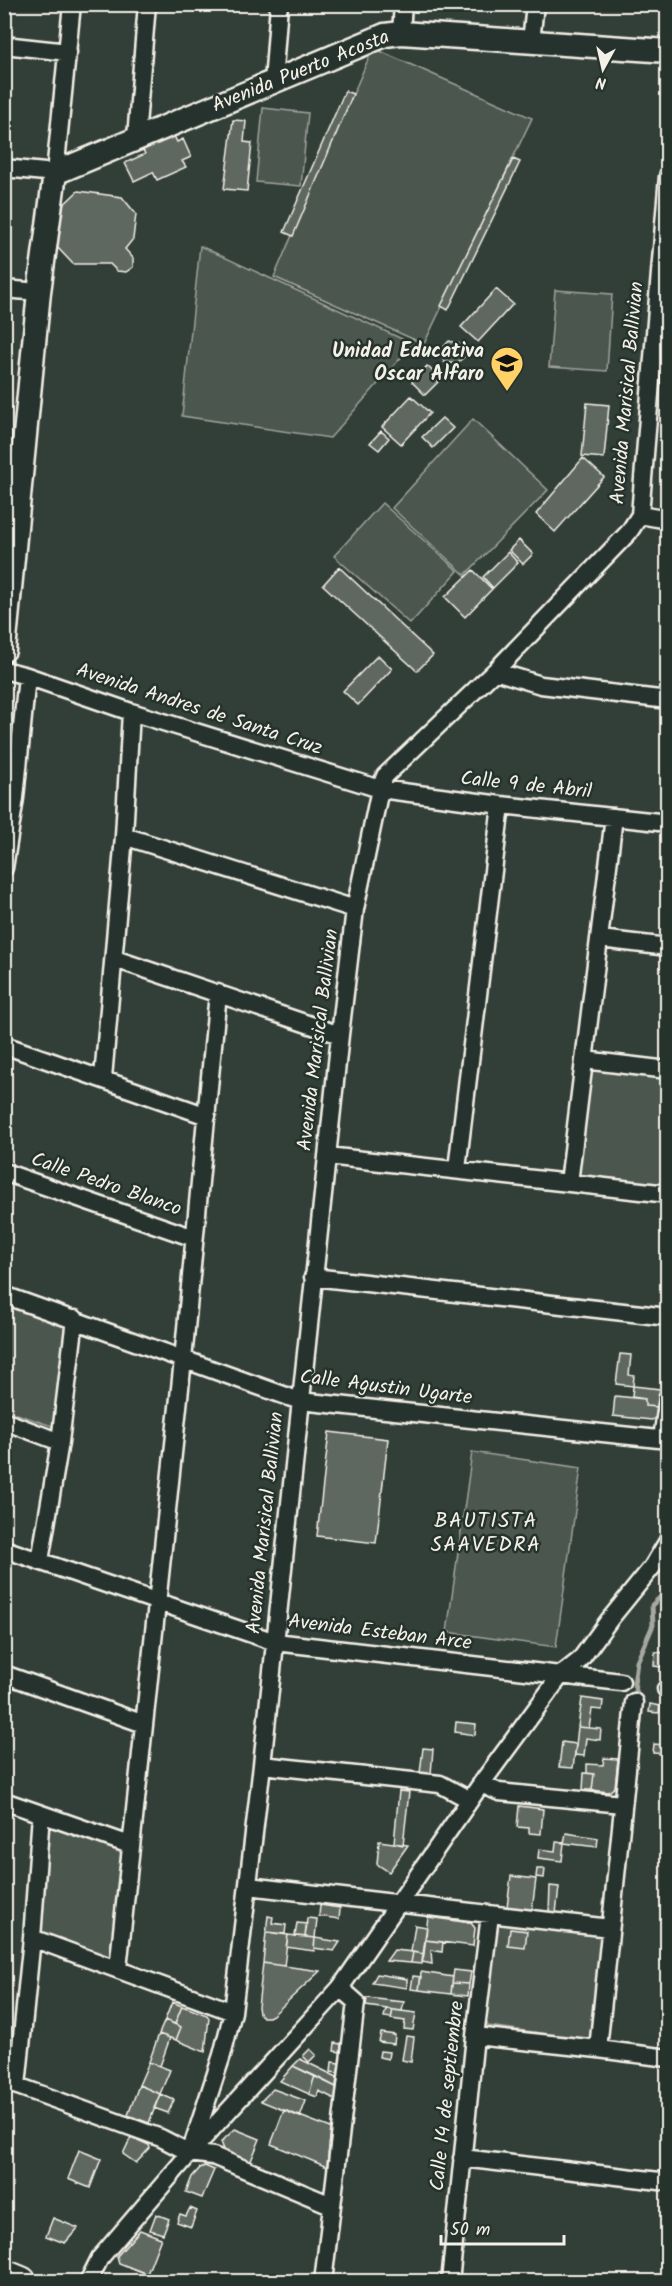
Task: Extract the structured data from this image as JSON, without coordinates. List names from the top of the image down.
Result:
{
  "streets": {
    "street": [
      "Avenida Puerto Acosta",
      "Avenida Marisical Ballivian",
      "Avenida Andres de Santa Cruz",
      "Calle 9 de Abril",
      "Calle Pedro Blanco",
      "Calle Agustin Ugarte",
      "Avenida Esteban Arce",
      "Calle 14 de septiembre"
    ]
  },
  "crossings": [
    ["Avenida Marisical Ballivian", "Avenida Andres de Santa Cruz"],
    ["Avenida Marisical Ballivian", "Calle 9 de Abril"],
    ["Avenida Marisical Ballivian", "Calle Agustin Ugarte"],
    ["Avenida Marisical Ballivian", "Avenida Esteban Arce"],
    ["Avenida Andres de Santa Cruz", "Calle 9 de Abril"]
  ],
  "districts": ["BAUTISTA SAAVEDRA"],
  "places": {
    "school or university": ["Unidad Educativa Oscar Alfaro"]
  },
  "scale_bar": "50 m",
  "north": "bottom"
}
